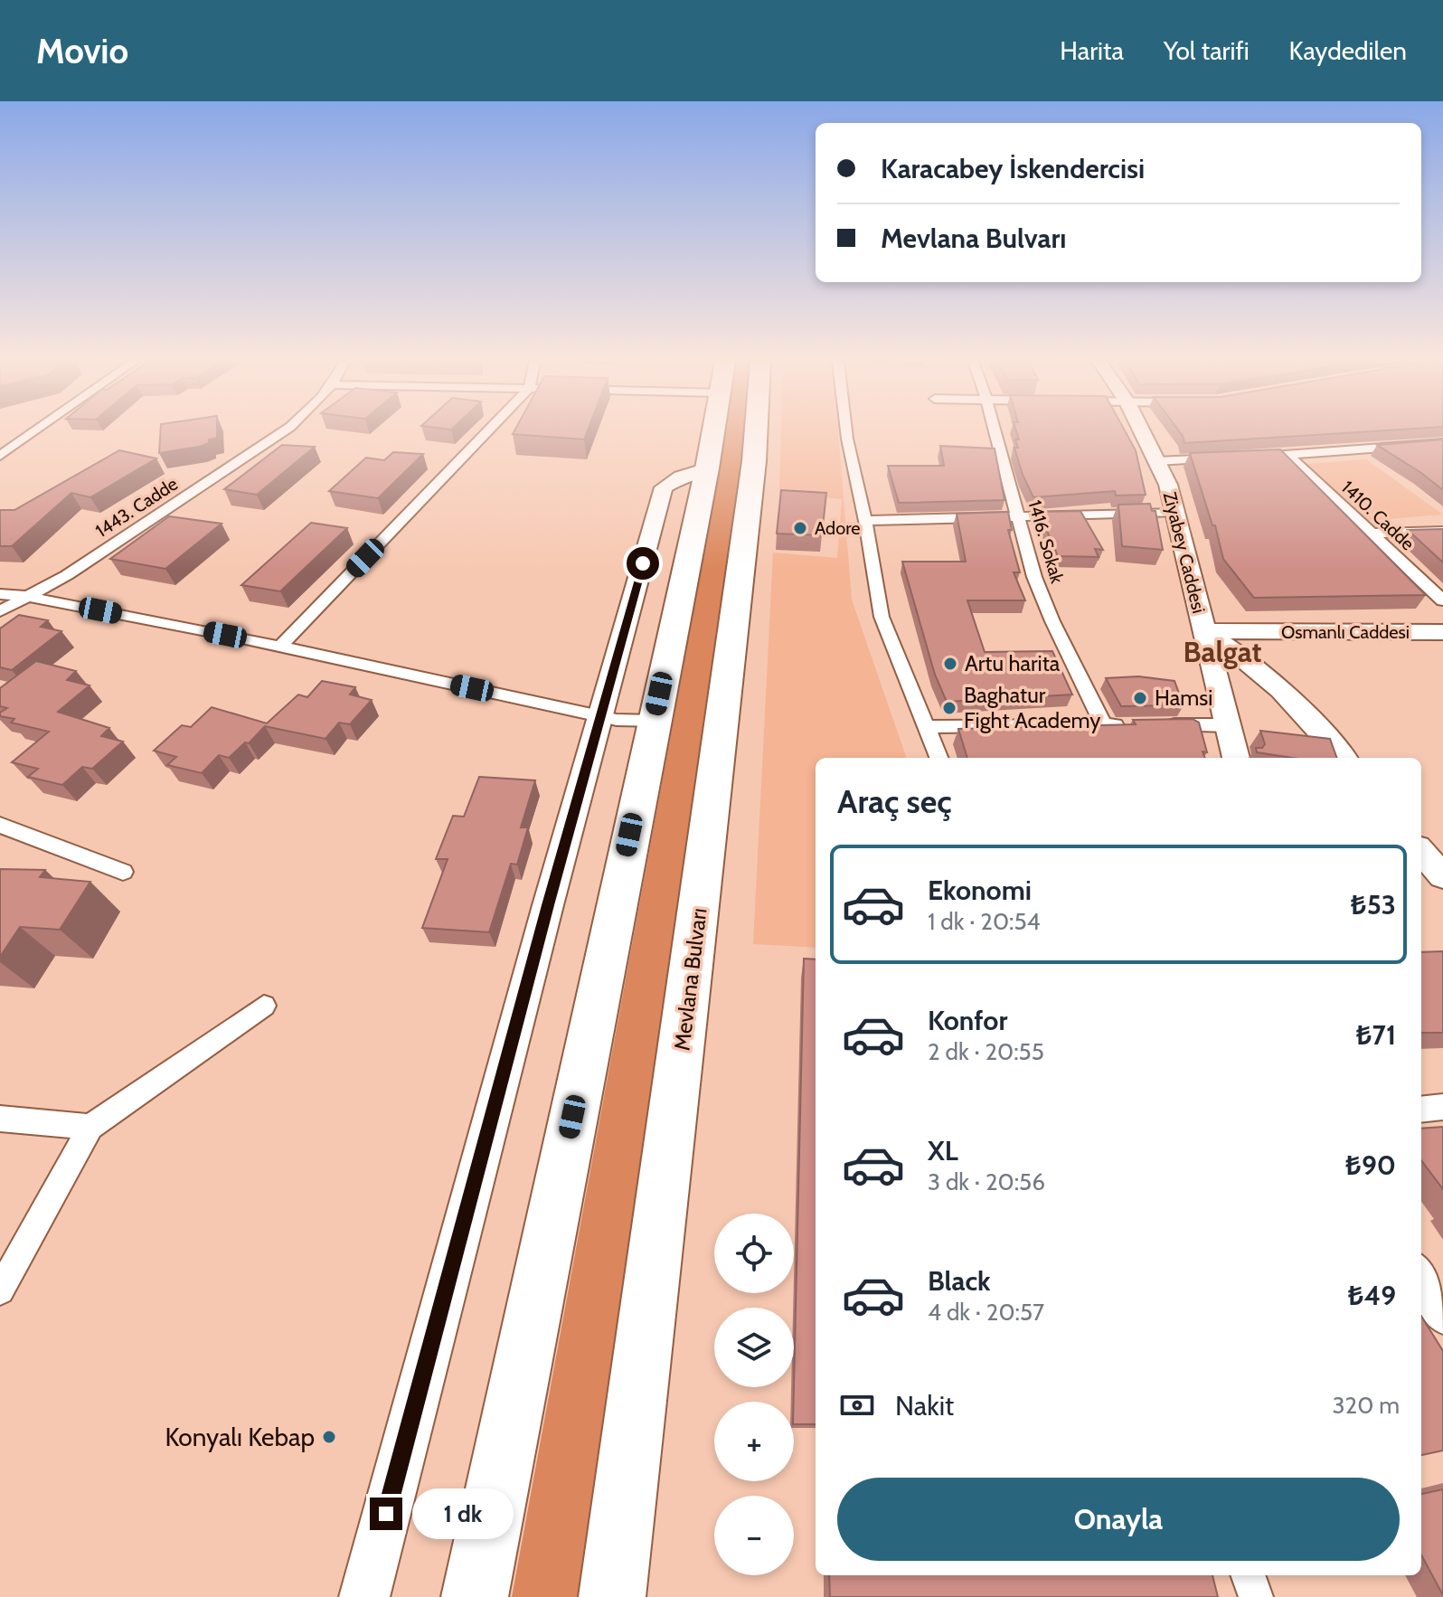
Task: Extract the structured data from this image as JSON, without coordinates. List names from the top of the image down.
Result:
{
  "streets": {
    "highway": ["Mevlana Bulvarı"],
    "street": [
      "1443. Cadde",
      "1410. Cadde",
      "1416. Sokak",
      "Ziyabey Caddesi",
      "Osmanlı Caddesi"
    ]
  },
  "crossings": [
    ["Ziyabey Caddesi", "Osmanlı Caddesi"]
  ],
  "districts": ["Balgat"],
  "places": [
    "Adore",
    "Artu harita",
    "Hamsi",
    "Baghatur Fight Academy",
    "Konyalı Kebap"
  ],
  "page": {
    "header": "Movio",
    "nav": ["Harita", "Yol tarifi", "Kaydedilen"],
    "banner": ["Karacabey İskendercisi", "Mevlana Bulvarı"],
    "heading": "Araç seç",
    "list": [
      {
        "name": "Ekonomi",
        "note": "1 dk · 20:54",
        "value": "₺53"
      },
      {
        "name": "Konfor",
        "note": "2 dk · 20:55",
        "value": "₺71"
      },
      {
        "name": "XL",
        "note": "3 dk · 20:56",
        "value": "₺90"
      },
      {
        "name": "Black",
        "note": "4 dk · 20:57",
        "value": "₺49"
      }
    ],
    "map_buttons": ["+", "−"],
    "pay": ["Nakit", "320 m"],
    "buttons": "Onayla",
    "bubble": "1 dk"
  }
}
